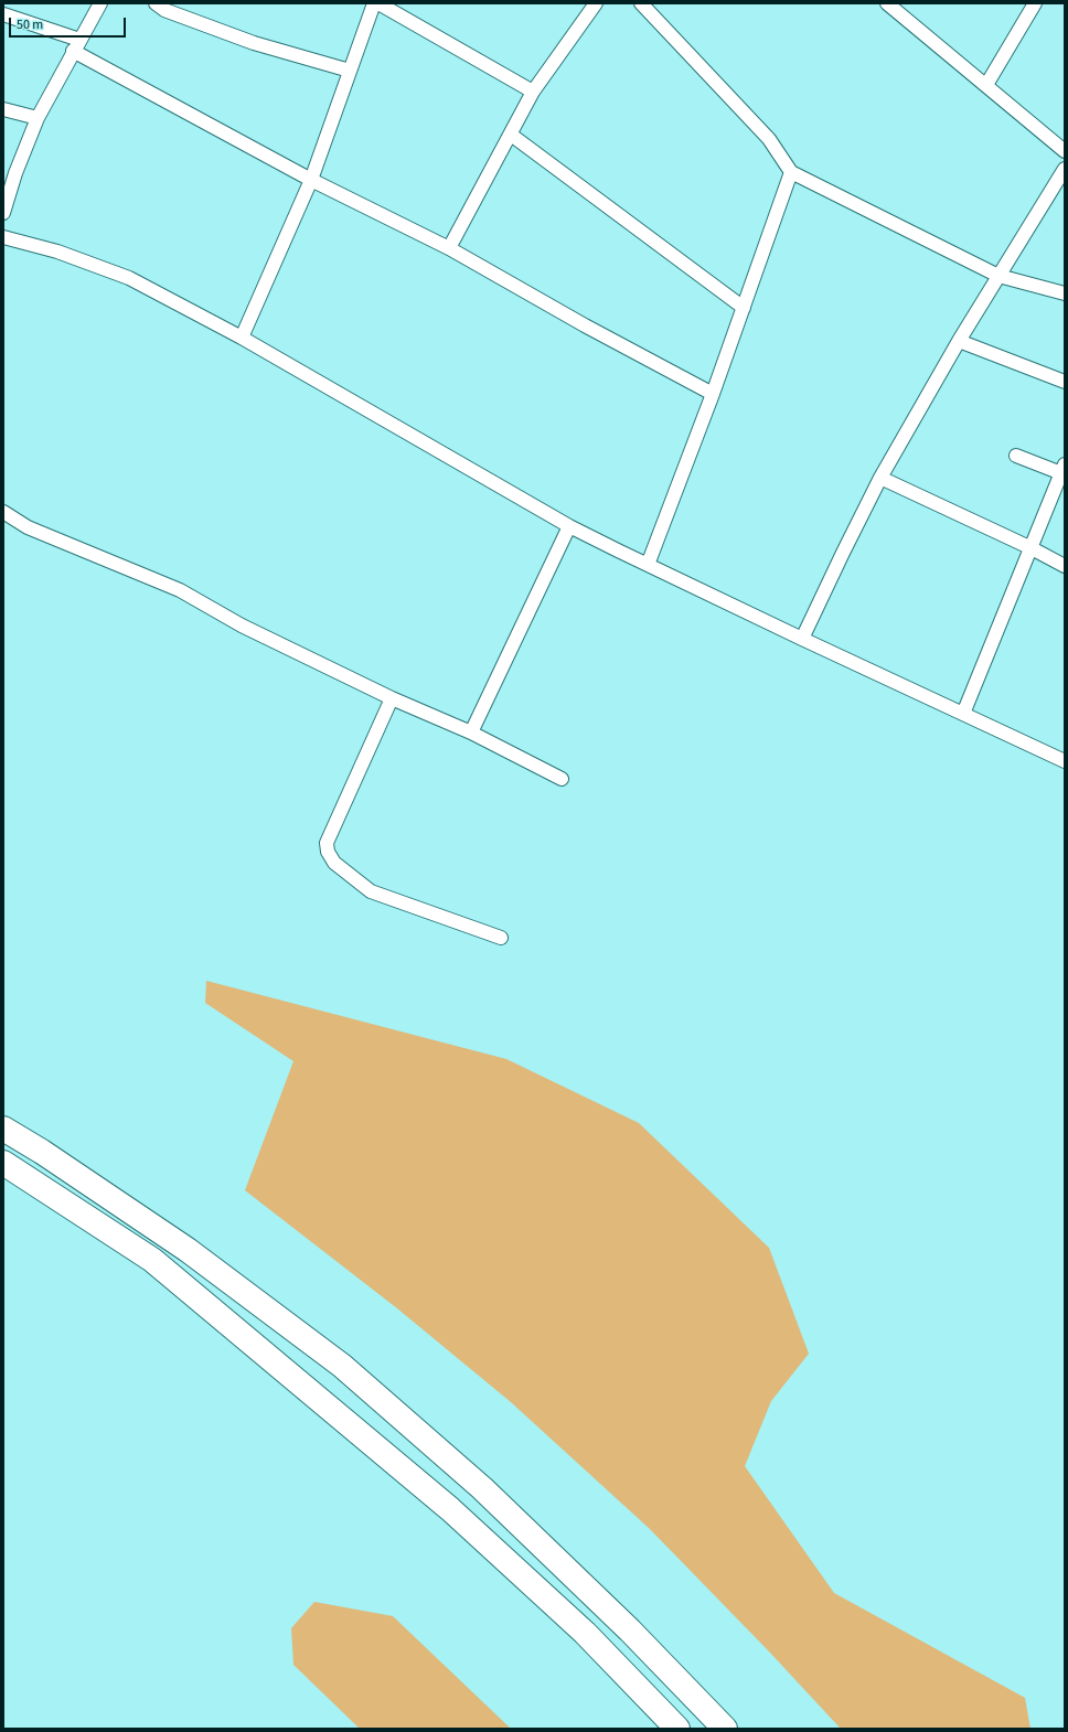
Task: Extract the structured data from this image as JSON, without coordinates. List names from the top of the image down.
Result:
{
  "scale_bar": "50 m"
}
